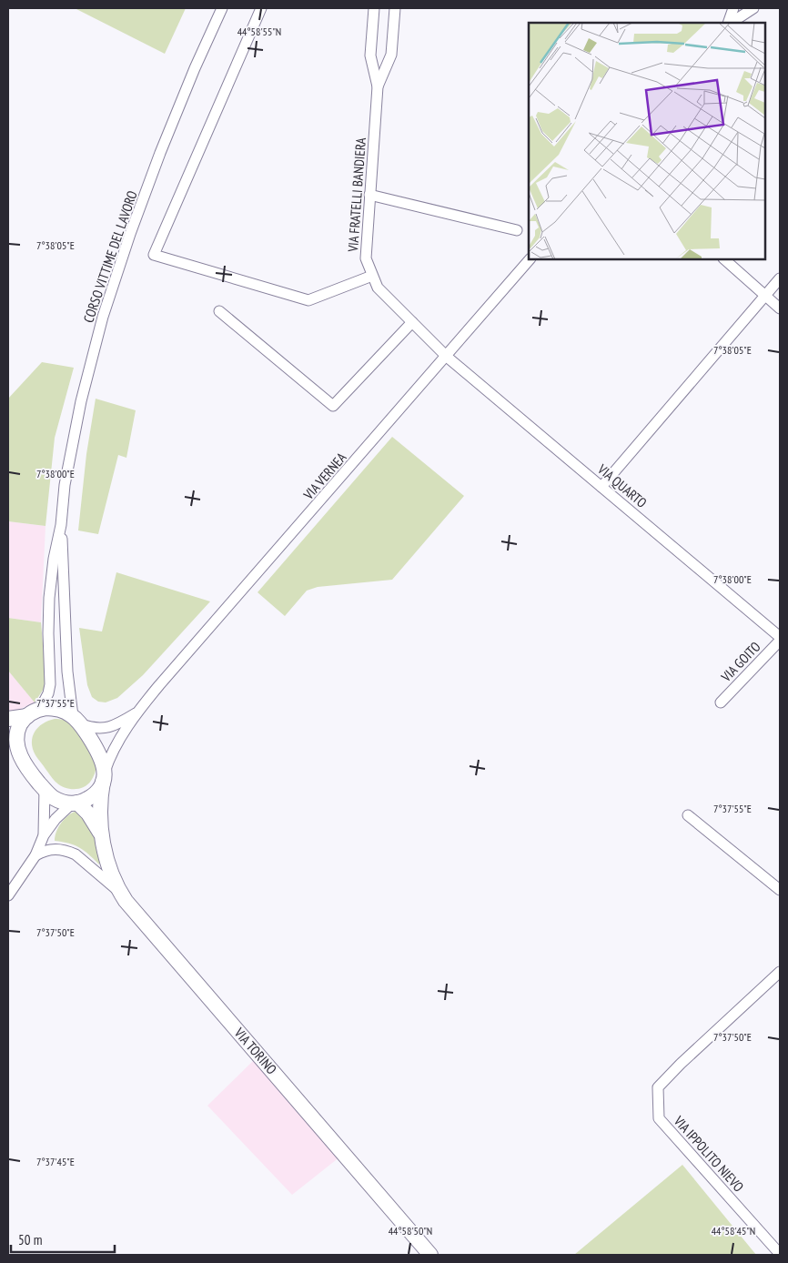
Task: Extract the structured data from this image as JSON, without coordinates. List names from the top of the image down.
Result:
{
  "streets": {
    "main road": ["VIA TORINO"],
    "street": [
      "VIA FRATELLI BANDIERA",
      "CORSO VITTIME DEL LAVORO",
      "VIA VERNEA",
      "VIA QUARTO",
      "VIA GOITO",
      "VIA IPPOLITO NIEVO"
    ]
  },
  "crossings": [
    ["VIA FRATELLI BANDIERA", "VIA VERNEA"],
    ["VIA FRATELLI BANDIERA", "VIA QUARTO"],
    ["VIA VERNEA", "VIA QUARTO"]
  ],
  "scale_bar": "50 m",
  "coordinates": [
    "44°58'55\"N",
    "7°38'05\"E",
    "7°38'00\"E",
    "7°37'55\"E",
    "7°37'50\"E",
    "7°37'45\"E",
    "44°58'50\"N",
    "44°58'45\"N"
  ]
}
